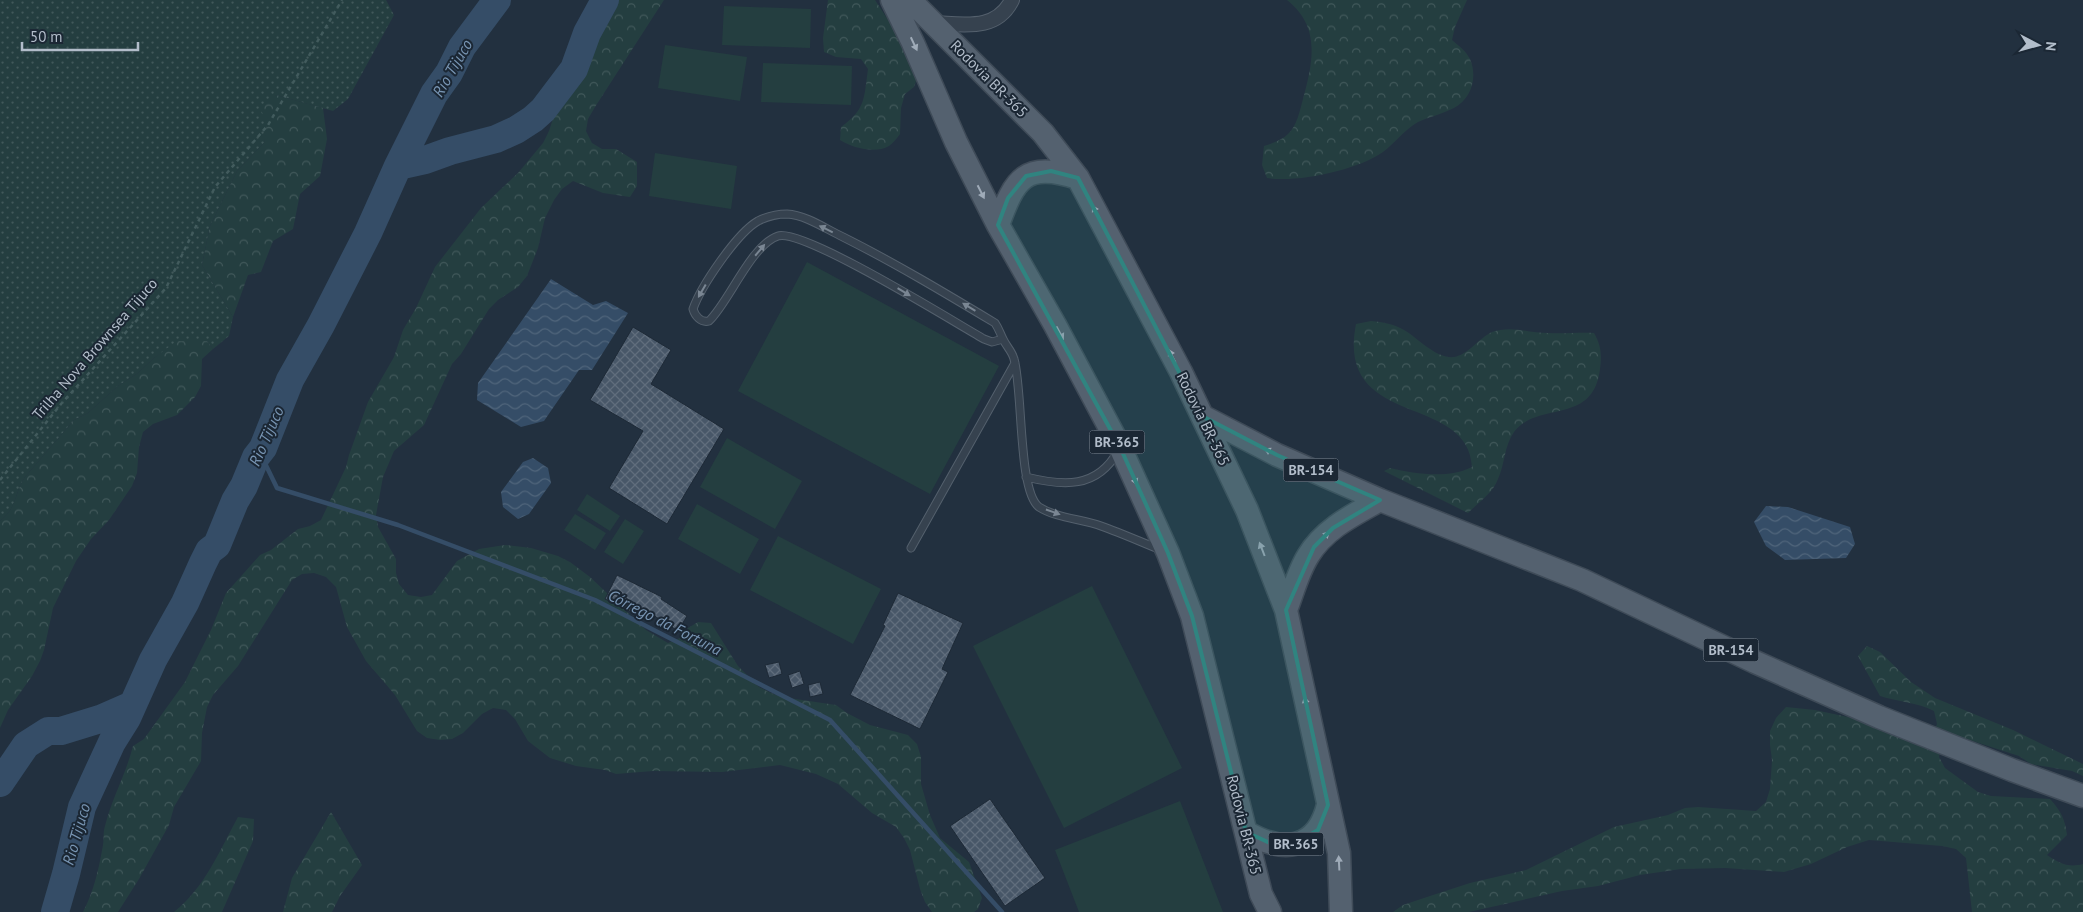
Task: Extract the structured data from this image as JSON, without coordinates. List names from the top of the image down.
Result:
{
  "streets": {
    "main road": ["Rodovia BR-365", "BR-365", "BR-154"],
    "path": ["Trilha Nova Brownsea Tijuco"]
  },
  "crossings": [
    ["Rodovia BR-365", "BR-365"],
    ["Rodovia BR-365", "BR-154"]
  ],
  "water": ["Rio Tijuco", "Córrego da Fortuna"],
  "scale_bar": "50 m",
  "north": "right"
}
